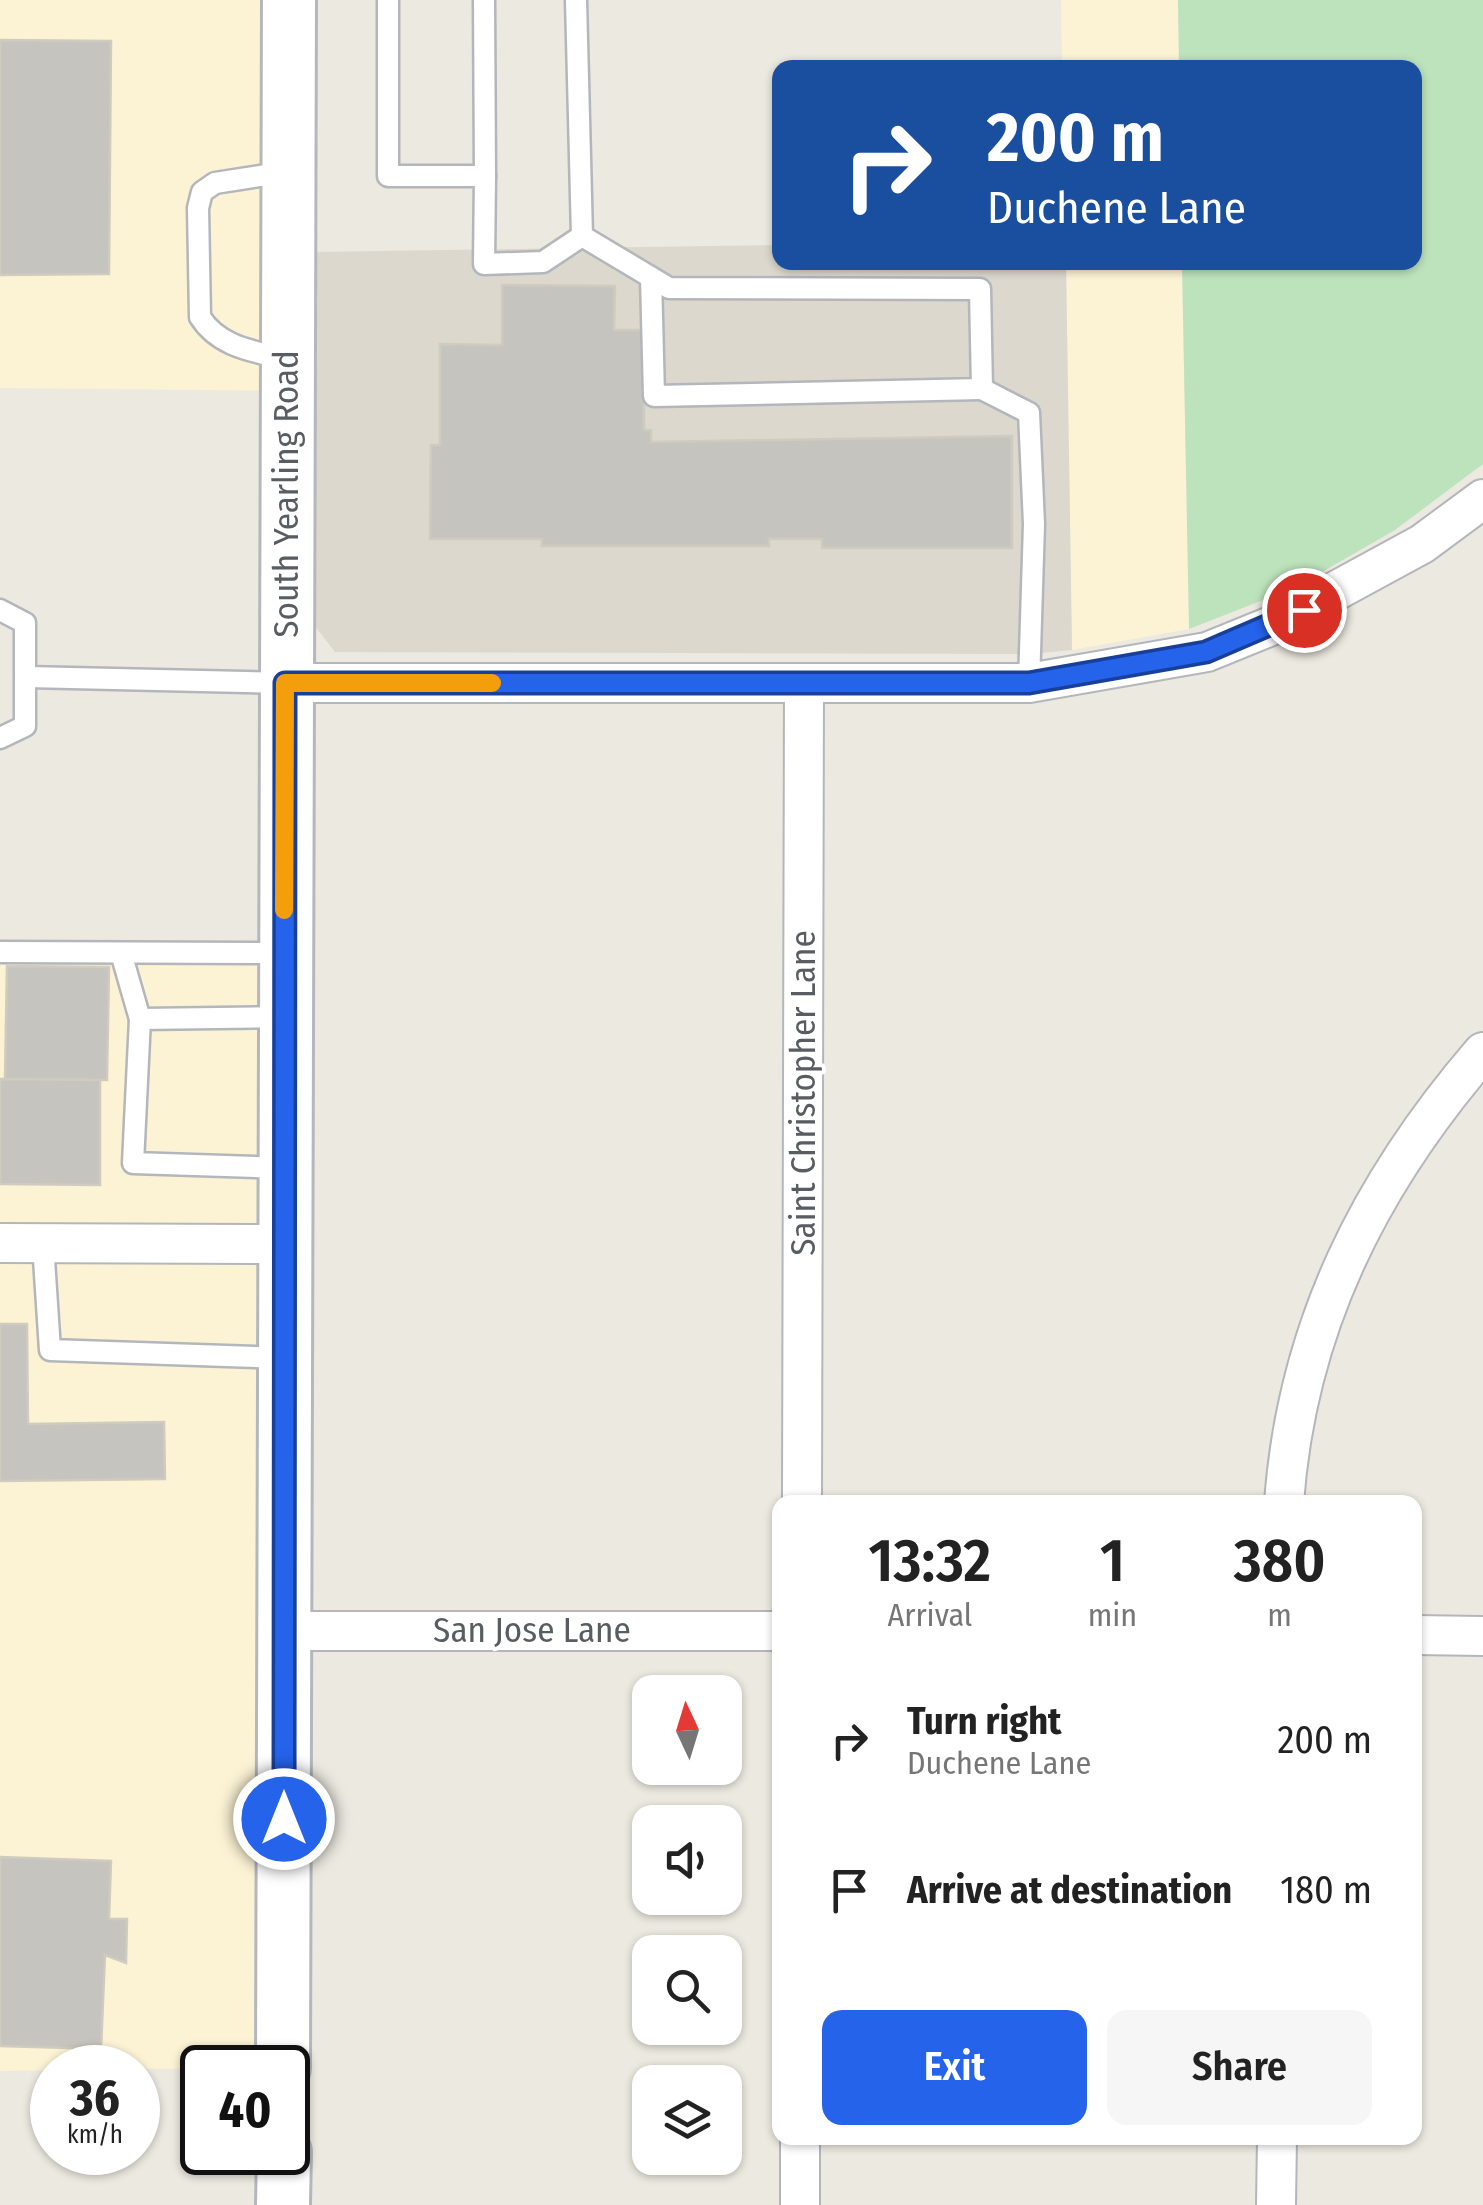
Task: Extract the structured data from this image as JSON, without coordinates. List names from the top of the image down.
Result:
{
  "streets": {
    "street": ["South Yearling Road", "Saint Christopher Lane", "San Jose Lane"]
  },
  "crossings": [
    ["South Yearling Road", "San Jose Lane"]
  ],
  "north": "top",
  "page": {
    "turn": ["200 m", "Duchene Lane"],
    "eta": [
      "13:32",
      "Arrival",
      "1",
      "min",
      "380",
      "m"
    ],
    "list": [
      {
        "name": "Turn right",
        "note": "Duchene Lane",
        "value": "200 m"
      },
      {
        "name": "Arrive at destination",
        "value": "180 m"
      }
    ],
    "buttons": ["Exit", "Share"],
    "speed": "36 km/h",
    "limit": "40"
  }
}
